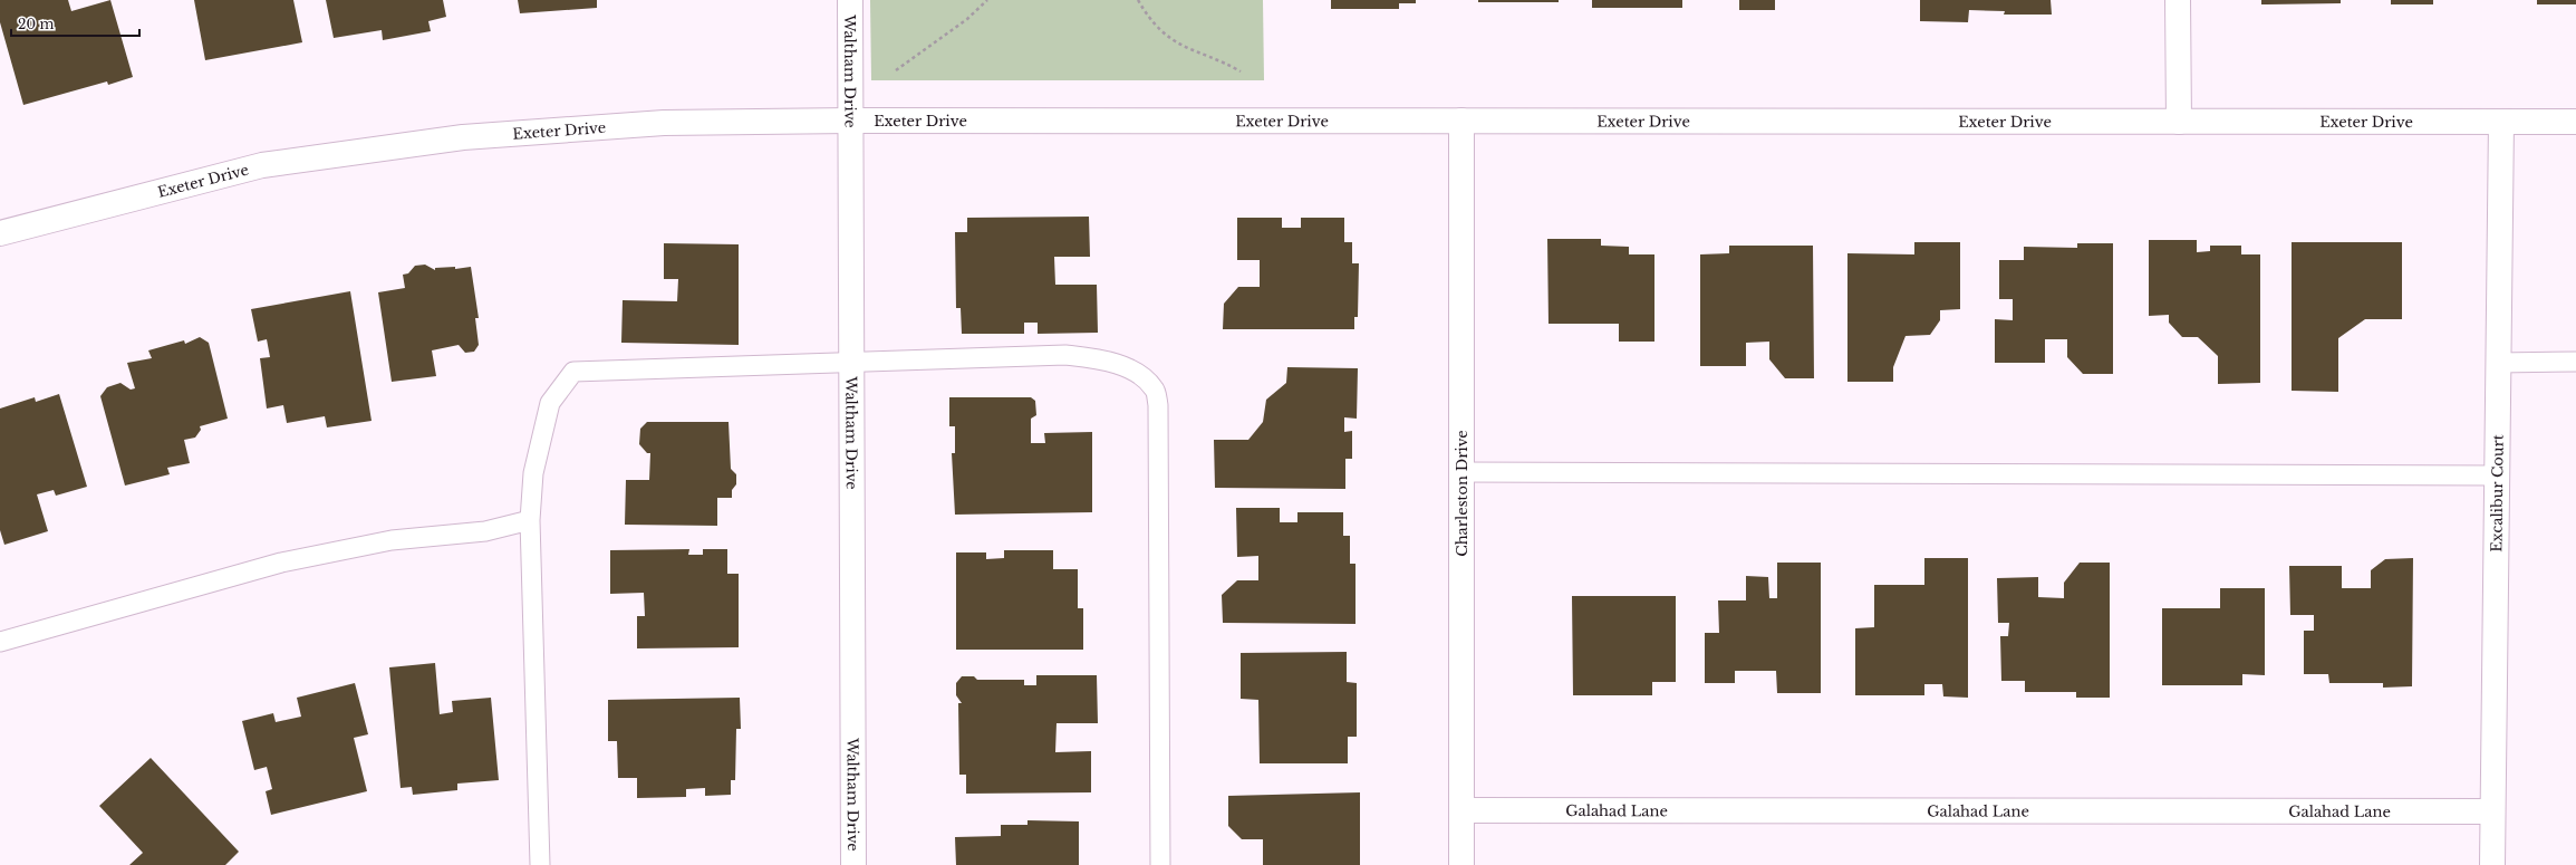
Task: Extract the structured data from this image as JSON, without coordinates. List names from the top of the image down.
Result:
{
  "streets": {
    "street": [
      "Waltham Drive",
      "Exeter Drive",
      "Charleston Drive",
      "Excalibur Court",
      "Galahad Lane"
    ]
  },
  "crossings": [
    ["Waltham Drive", "Exeter Drive"],
    ["Exeter Drive", "Charleston Drive"],
    ["Exeter Drive", "Excalibur Court"],
    ["Charleston Drive", "Galahad Lane"],
    ["Excalibur Court", "Galahad Lane"]
  ],
  "scale_bar": "20 m"
}
